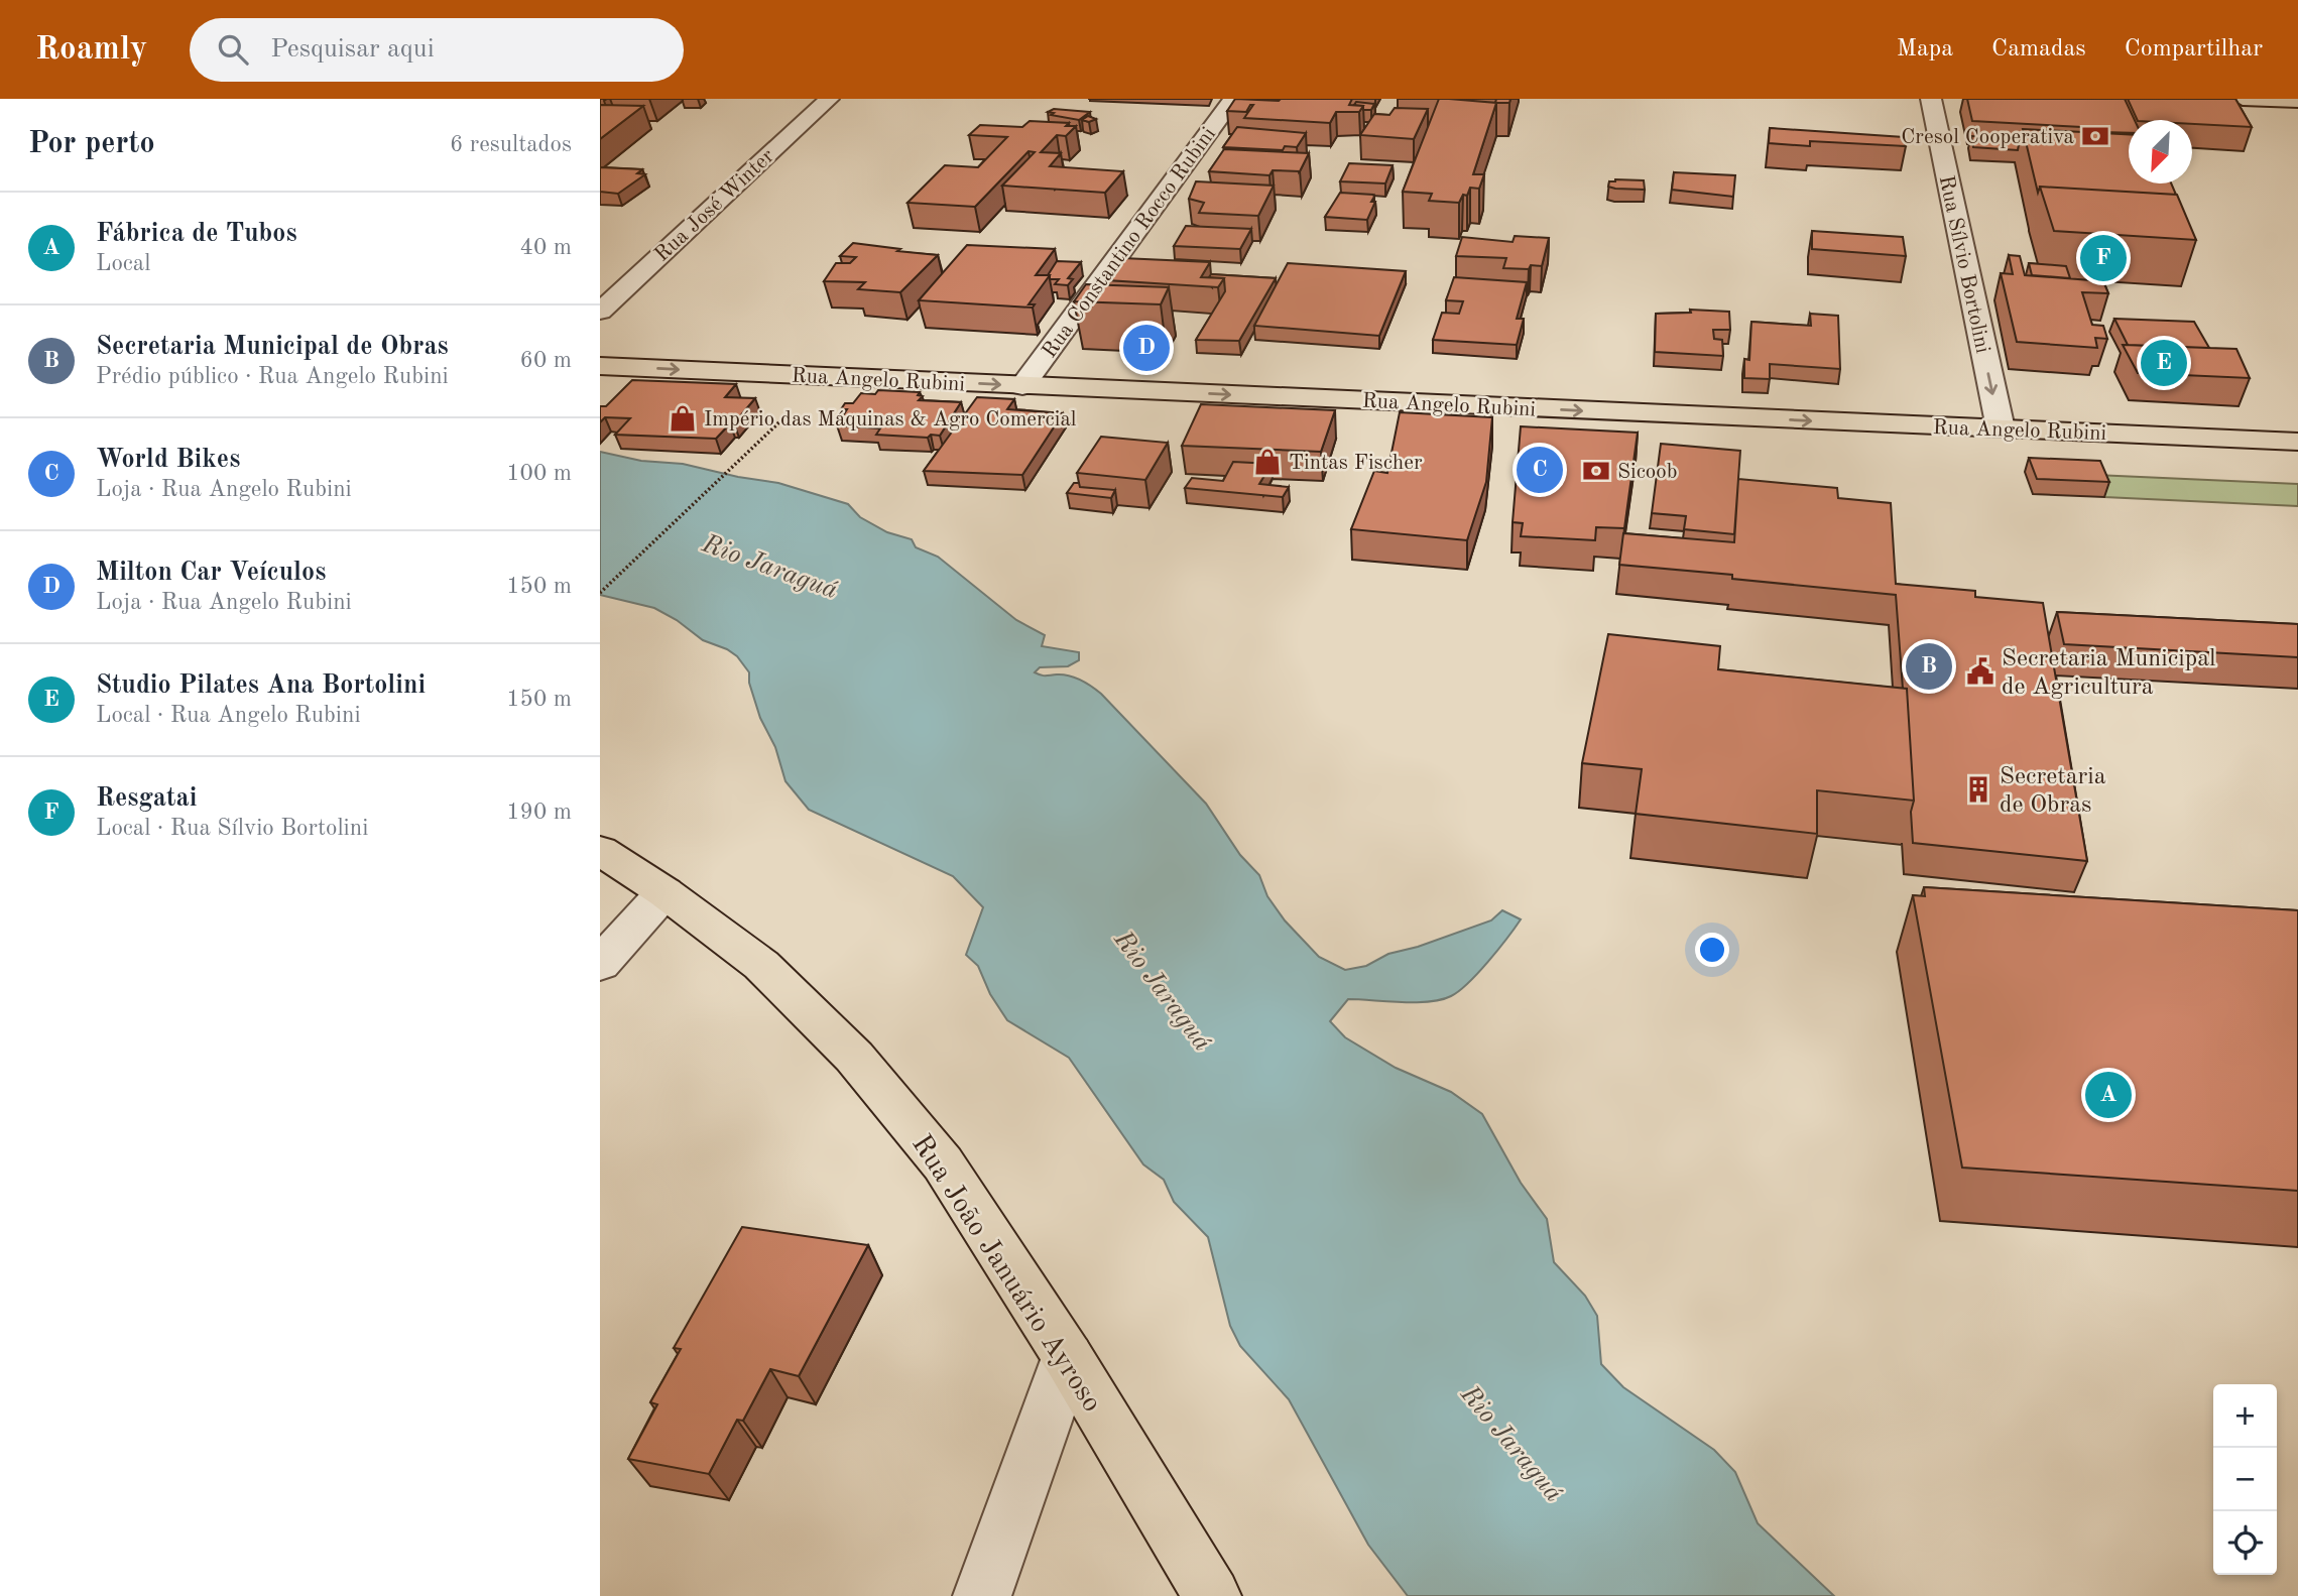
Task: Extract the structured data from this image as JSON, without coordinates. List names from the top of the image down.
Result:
{
  "streets": {
    "main road": ["Rua Angelo Rubini", "Rua João Januário Ayroso"],
    "street": ["Rua José Winter", "Rua Constantino Rocco Rubini", "Rua Sílvio Bortolini"]
  },
  "crossings": [
    ["Rua Constantino Rocco Rubini", "Rua Angelo Rubini"],
    ["Rua Sílvio Bortolini", "Rua Angelo Rubini"]
  ],
  "one_way": ["Rua Sílvio Bortolini", "Rua Angelo Rubini"],
  "water": ["Rio Jaraguá"],
  "places": {
    "bank": ["Cresol Cooperativa", "Sicoob"],
    "shop": ["Império das Máquinas & Agro Comercial", "Tintas Fischer"],
    "public building": ["Secretaria Municipal de Agricultura"],
    "building": ["Secretaria de Obras"]
  },
  "north": "bottom left",
  "page": {
    "header": "Roamly",
    "search": "Pesquisar aqui",
    "nav": ["Mapa", "Camadas", "Compartilhar"],
    "heading": ["Por perto", "6 resultados"],
    "list": [
      {
        "mark": "A",
        "name": "Fábrica de Tubos",
        "note": "Local",
        "value": "40 m"
      },
      {
        "mark": "B",
        "name": "Secretaria Municipal de Obras",
        "note": "Prédio público · Rua Angelo Rubini",
        "value": "60 m"
      },
      {
        "mark": "C",
        "name": "World Bikes",
        "note": "Loja · Rua Angelo Rubini",
        "value": "100 m"
      },
      {
        "mark": "D",
        "name": "Milton Car Veículos",
        "note": "Loja · Rua Angelo Rubini",
        "value": "150 m"
      },
      {
        "mark": "E",
        "name": "Studio Pilates Ana Bortolini",
        "note": "Local · Rua Angelo Rubini",
        "value": "150 m"
      },
      {
        "mark": "F",
        "name": "Resgatai",
        "note": "Local · Rua Sílvio Bortolini",
        "value": "190 m"
      }
    ],
    "pins": [
      "F",
      "D",
      "E",
      "C",
      "B",
      "A"
    ],
    "map_buttons": ["+", "−"]
  }
}
